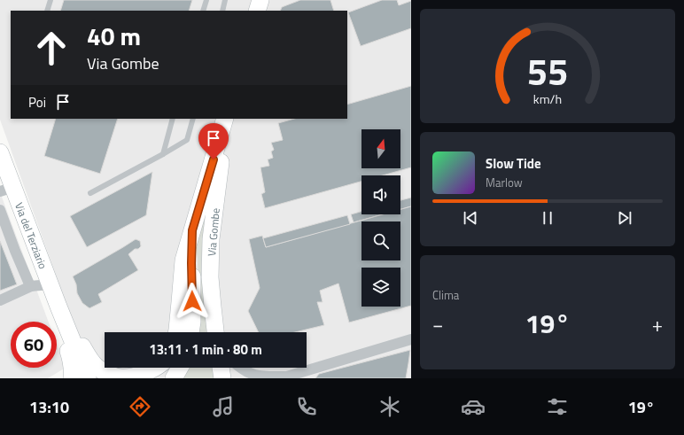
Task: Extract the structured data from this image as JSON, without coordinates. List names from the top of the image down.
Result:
{
  "streets": {
    "main road": ["Via Gombe", "Via del Terziario"]
  },
  "north": "top",
  "page": {
    "turn": ["40 m", "Via Gombe"],
    "then": "Poi",
    "song": ["Slow Tide", "Marlow"],
    "tile": "Clima",
    "heat": ["−", "19°", "+"],
    "limit": "60",
    "trip": "13:11 · 1 min · 80 m",
    "tabs": ["13:10", "19°"],
    "gauge": ["55", "km/h"]
  }
}
